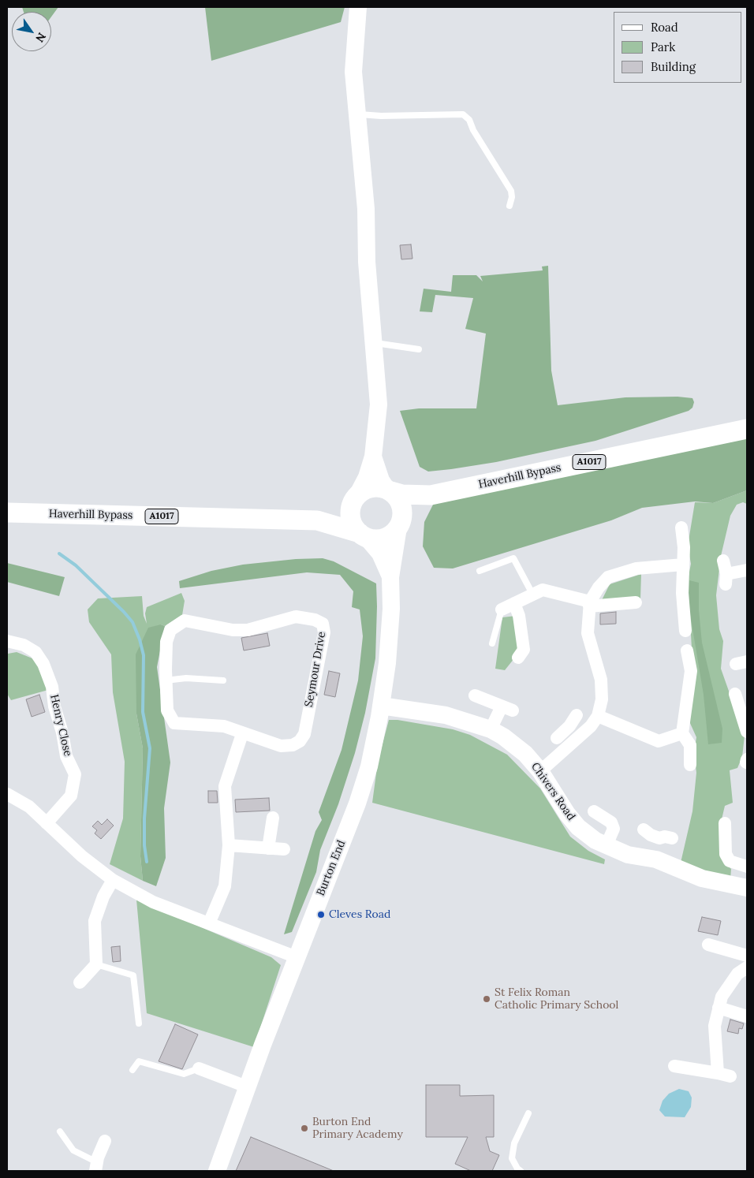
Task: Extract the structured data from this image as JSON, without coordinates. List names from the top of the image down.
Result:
{
  "streets": {
    "main road": ["A1017", "Haverhill Bypass"],
    "street": [
      "Seymour Drive",
      "Henry Close",
      "Chivers Road",
      "Burton End"
    ]
  },
  "crossings": [
    ["Haverhill Bypass", "Burton End"],
    ["Chivers Road", "Burton End"]
  ],
  "places": ["Cleves Road", "St Felix Roman Catholic Primary School", "Burton End Primary Academy"],
  "legend": ["Road", "Park", "Building"],
  "north": "bottom right"
}
